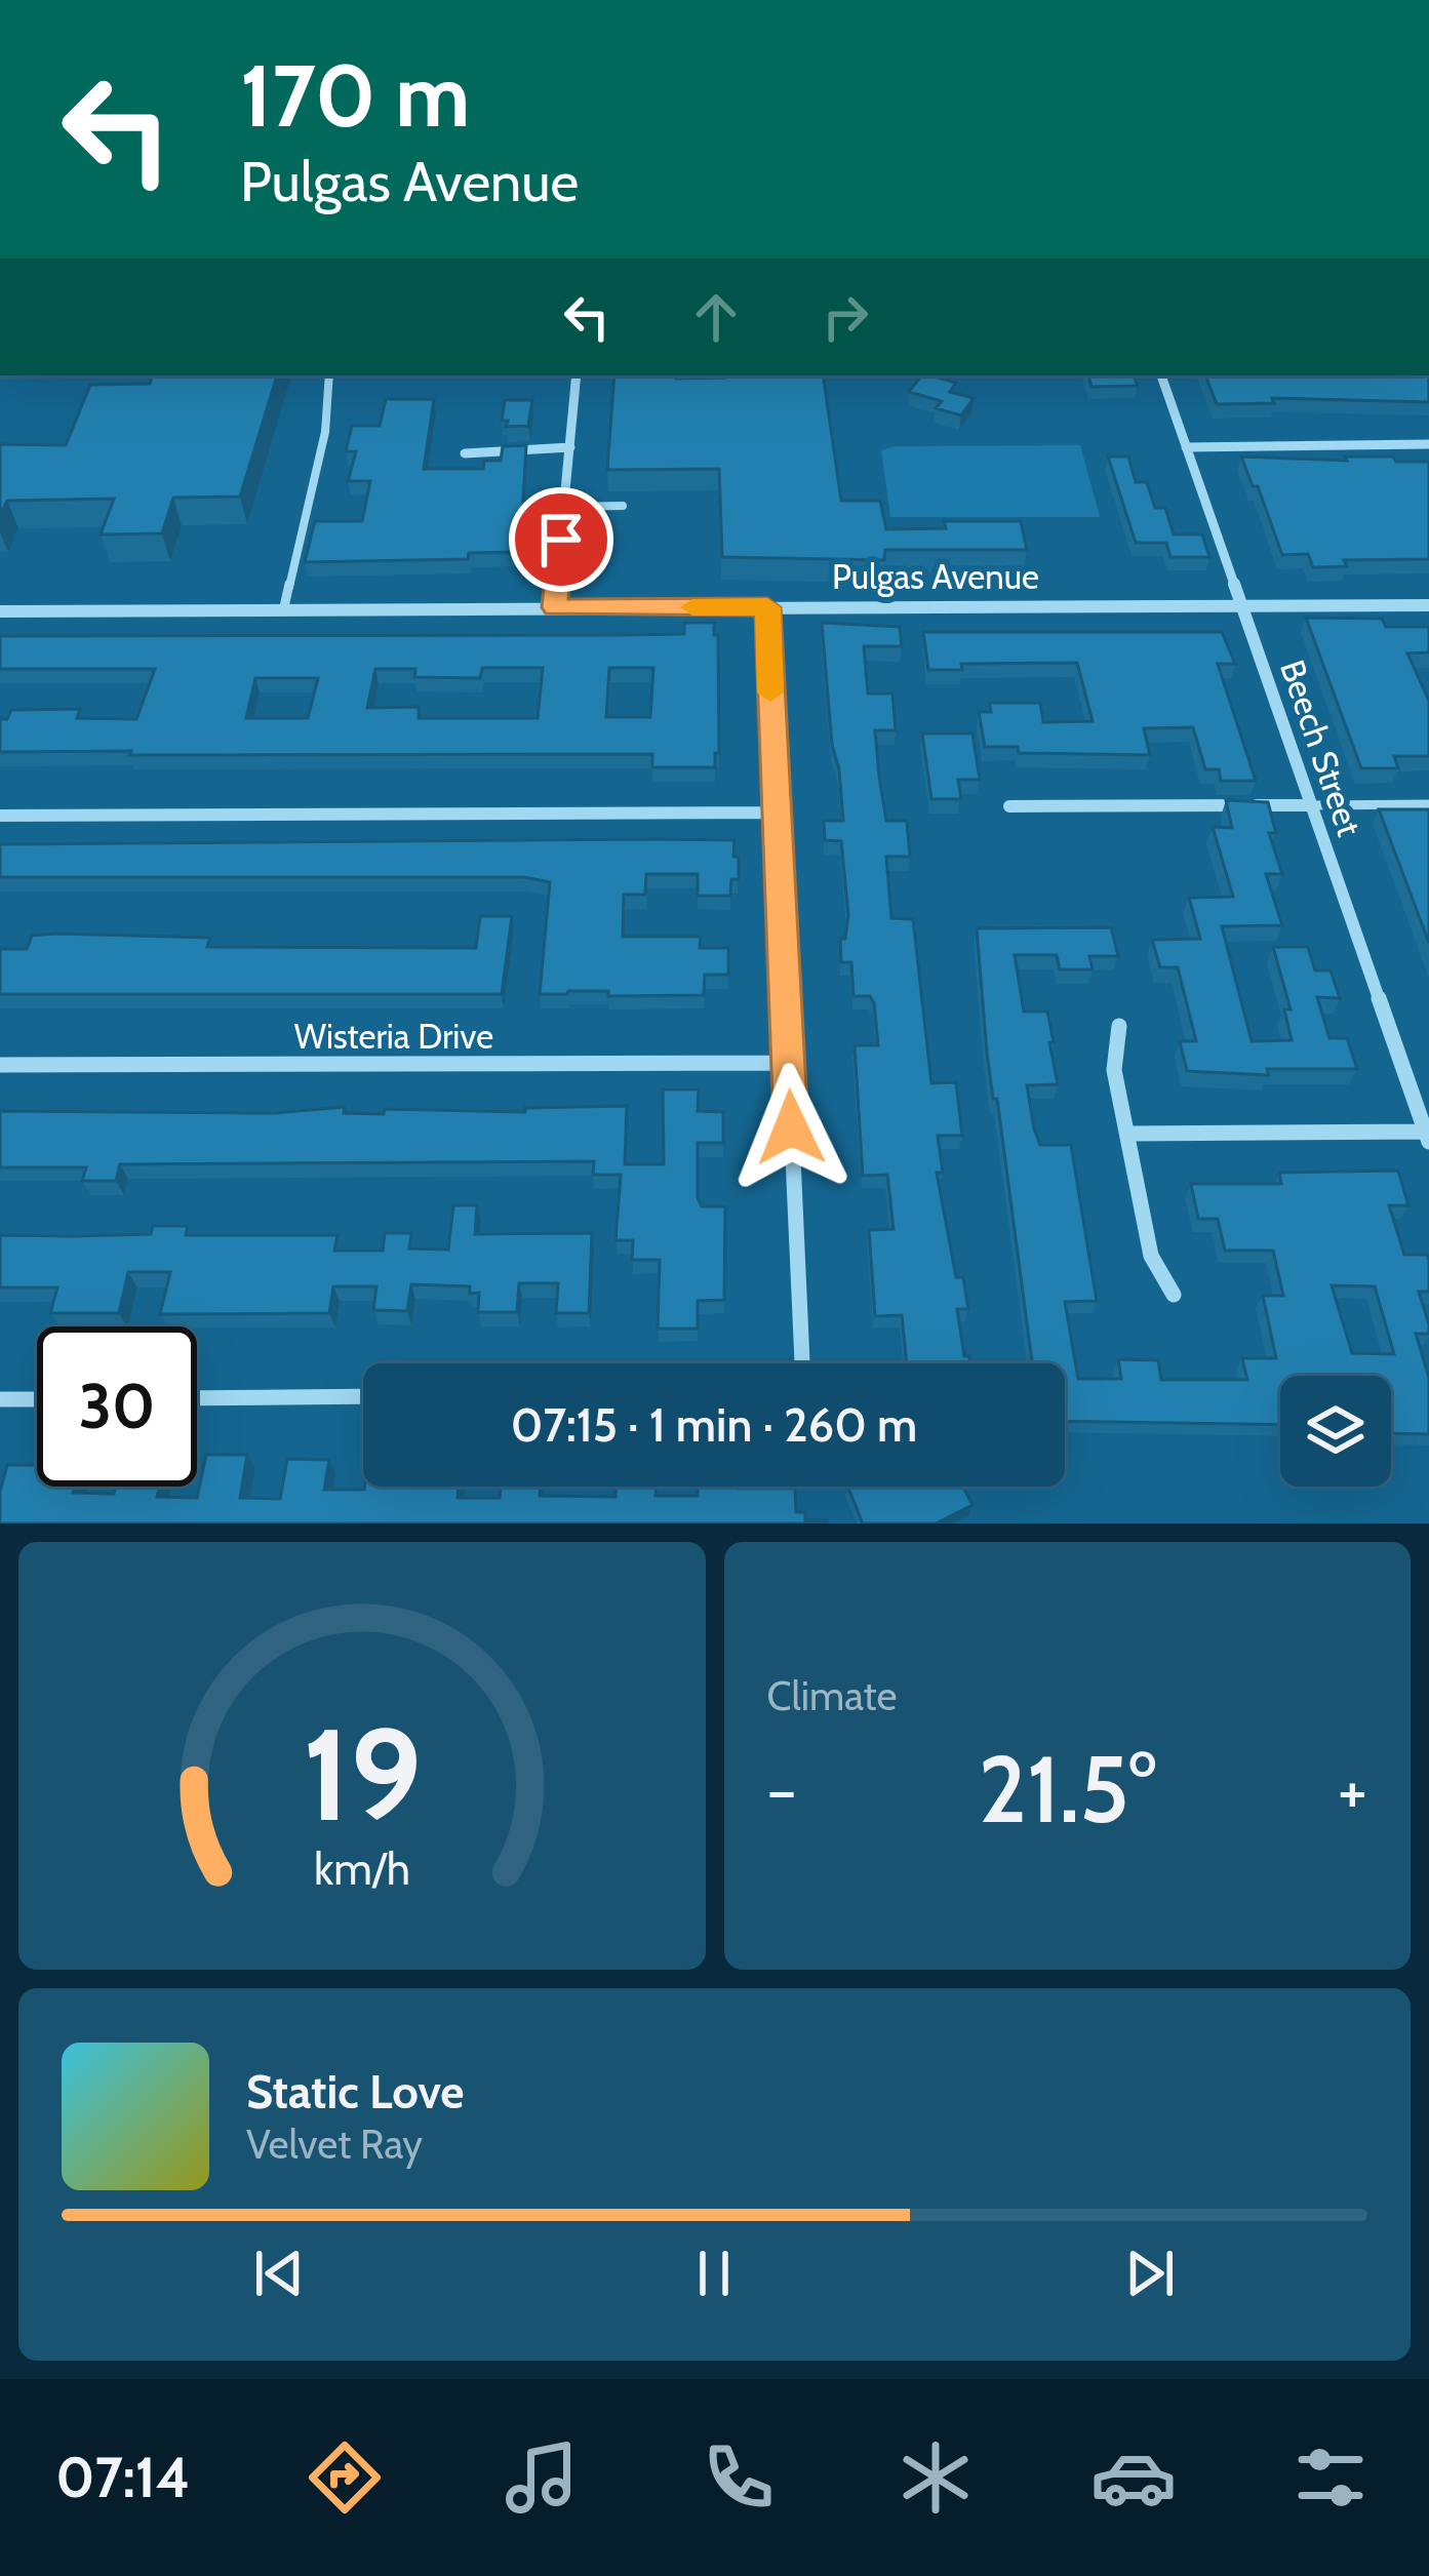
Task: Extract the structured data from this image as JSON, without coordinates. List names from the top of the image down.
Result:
{
  "streets": {
    "street": ["Pulgas Avenue", "Beech Street", "Wisteria Drive"]
  },
  "crossings": [
    ["Pulgas Avenue", "Beech Street"]
  ],
  "page": {
    "turn": ["170 m", "Pulgas Avenue"],
    "limit": "30",
    "trip": "07:15 · 1 min · 260 m",
    "tile": "Climate",
    "heat": ["−", "21.5°", "+"],
    "song": ["Static Love", "Velvet Ray"],
    "tabs": "07:14",
    "gauge": ["19", "km/h"]
  }
}
